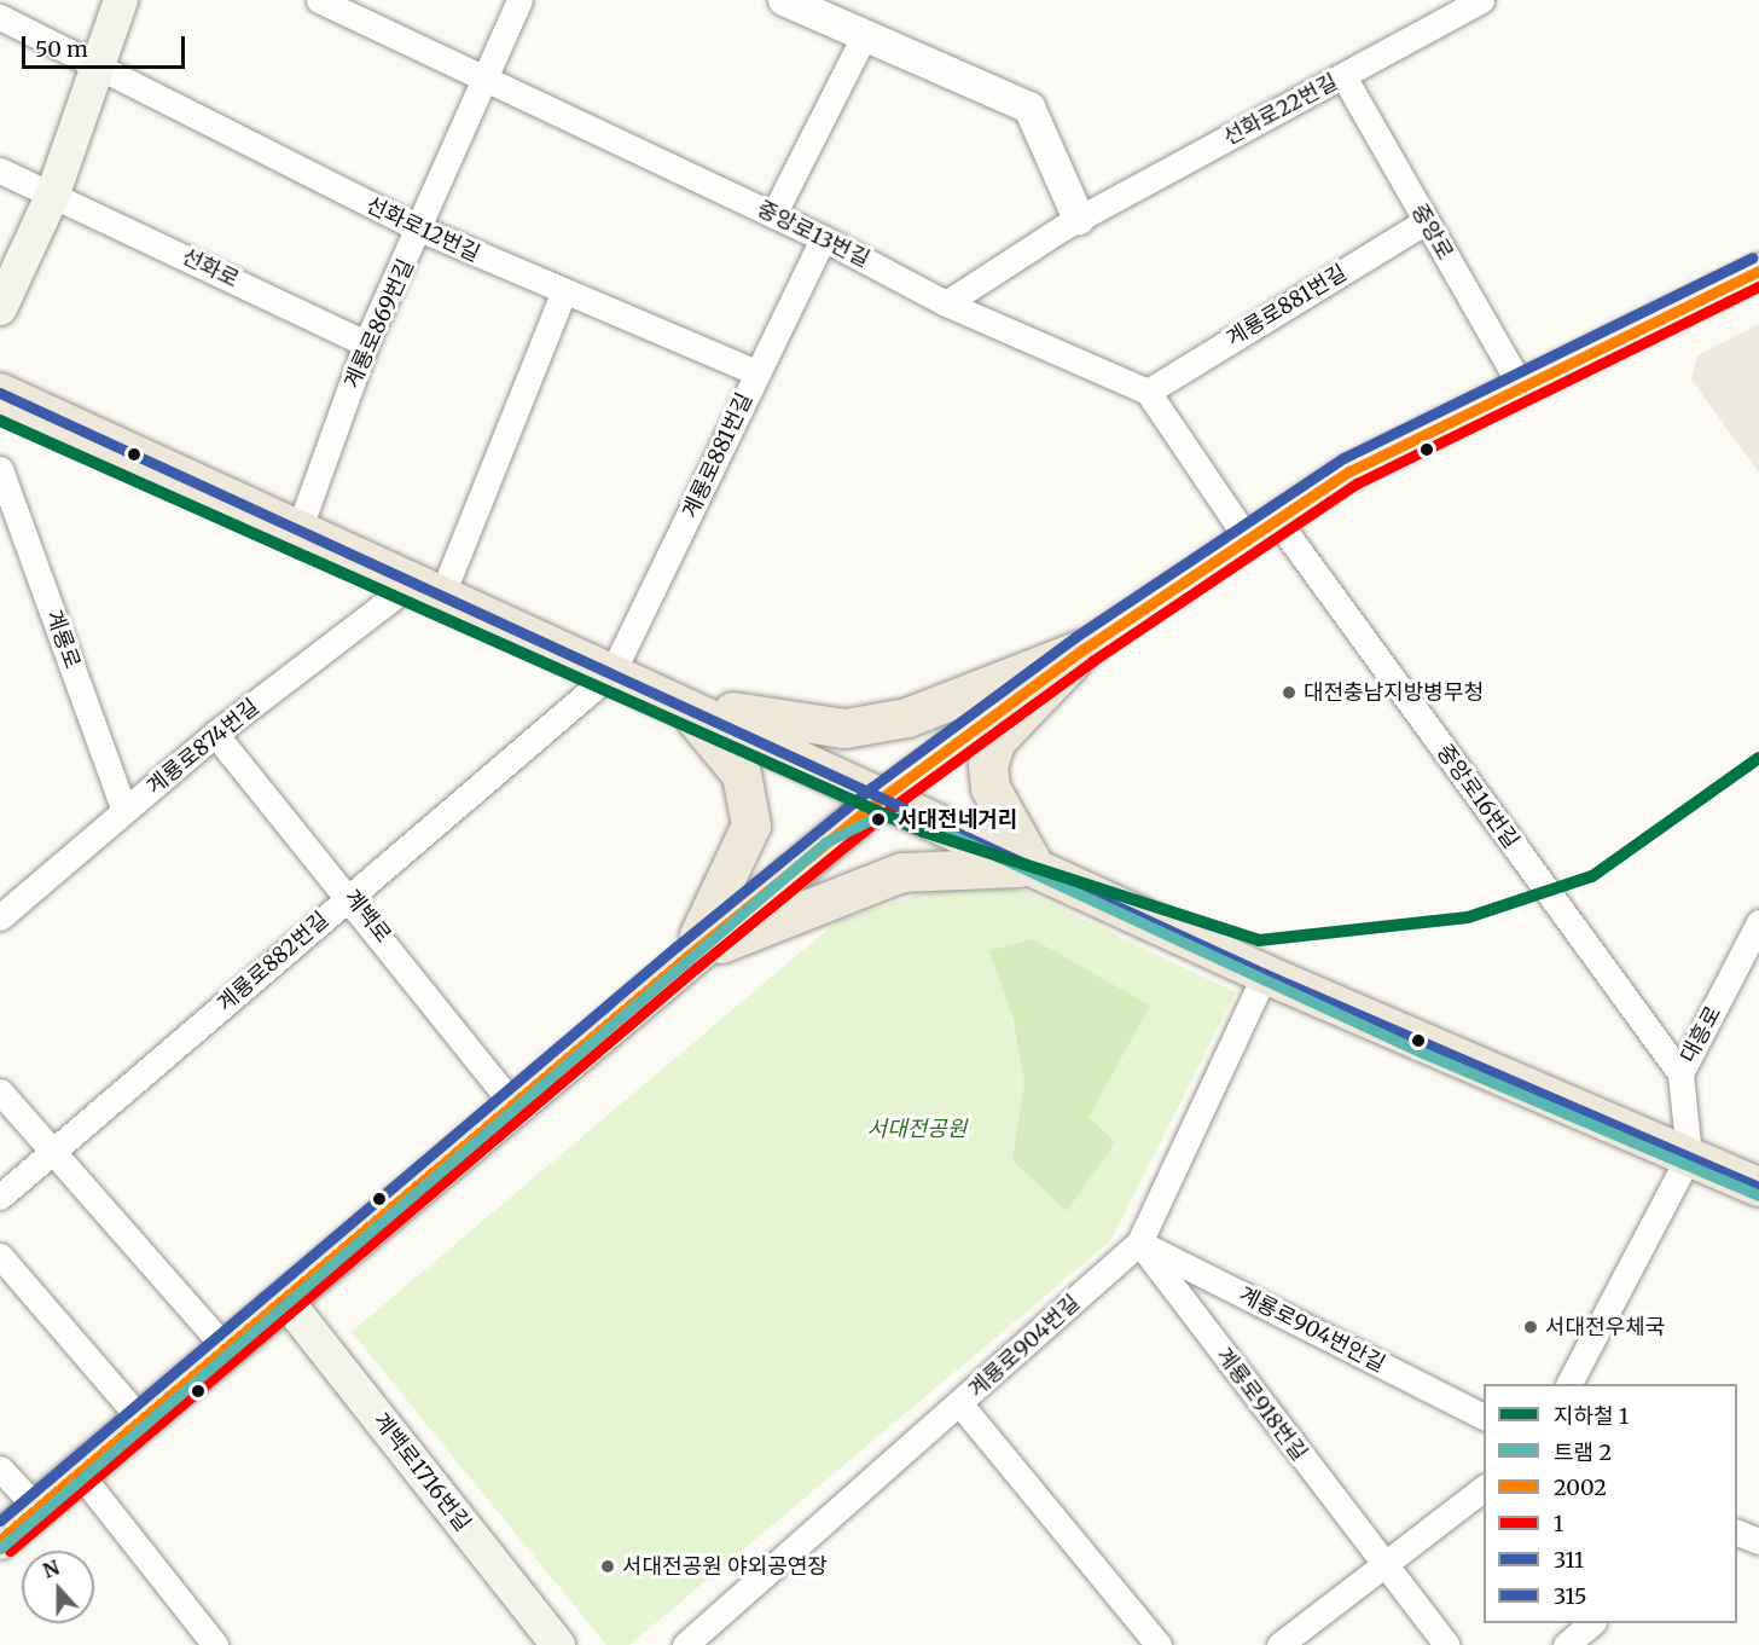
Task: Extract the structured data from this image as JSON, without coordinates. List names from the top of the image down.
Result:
{
  "streets": {
    "main road": ["계백로1716번길"],
    "street": [
      "선화로22번길",
      "선화로12번길",
      "중앙로",
      "중앙로13번길",
      "선화로",
      "계룡로881번길",
      "계룡로869번길",
      "계룡로",
      "계룡로874번길",
      "중앙로16번길",
      "계백로",
      "계룡로882번길",
      "대흥로",
      "계룡로904번안길",
      "계룡로904번길",
      "계룡로918번길"
    ]
  },
  "crossings": [
    ["선화로22번길", "중앙로"],
    ["선화로22번길", "중앙로13번길"],
    ["선화로12번길", "계룡로881번길"],
    ["선화로12번길", "계룡로869번길"],
    ["중앙로", "계룡로881번길"],
    ["중앙로13번길", "계룡로881번길"],
    ["중앙로13번길", "계룡로869번길"],
    ["선화로", "계룡로869번길"],
    ["계룡로881번길", "계룡로882번길"],
    ["계룡로", "계룡로874번길"],
    ["계룡로874번길", "계백로"],
    ["중앙로16번길", "대흥로"],
    ["계백로", "계룡로882번길"],
    ["계룡로904번안길", "계룡로904번길"],
    ["계룡로904번안길", "계룡로918번길"],
    ["계룡로904번길", "계룡로918번길"]
  ],
  "parks": ["서대전공원"],
  "places": [
    "대전충남지방병무청",
    "서대전네거리",
    "서대전우체국",
    "서대전공원 야외공연장"
  ],
  "lines": [
    "transit line 311",
    "transit line 2002",
    "transit line 1",
    "transit line 315",
    "metro line 1",
    "tram line 2"
  ],
  "legend": [
    "지하철 1",
    "트램 2",
    "2002",
    "1",
    "311",
    "315"
  ],
  "scale_bar": "50 m",
  "north": "top"
}
